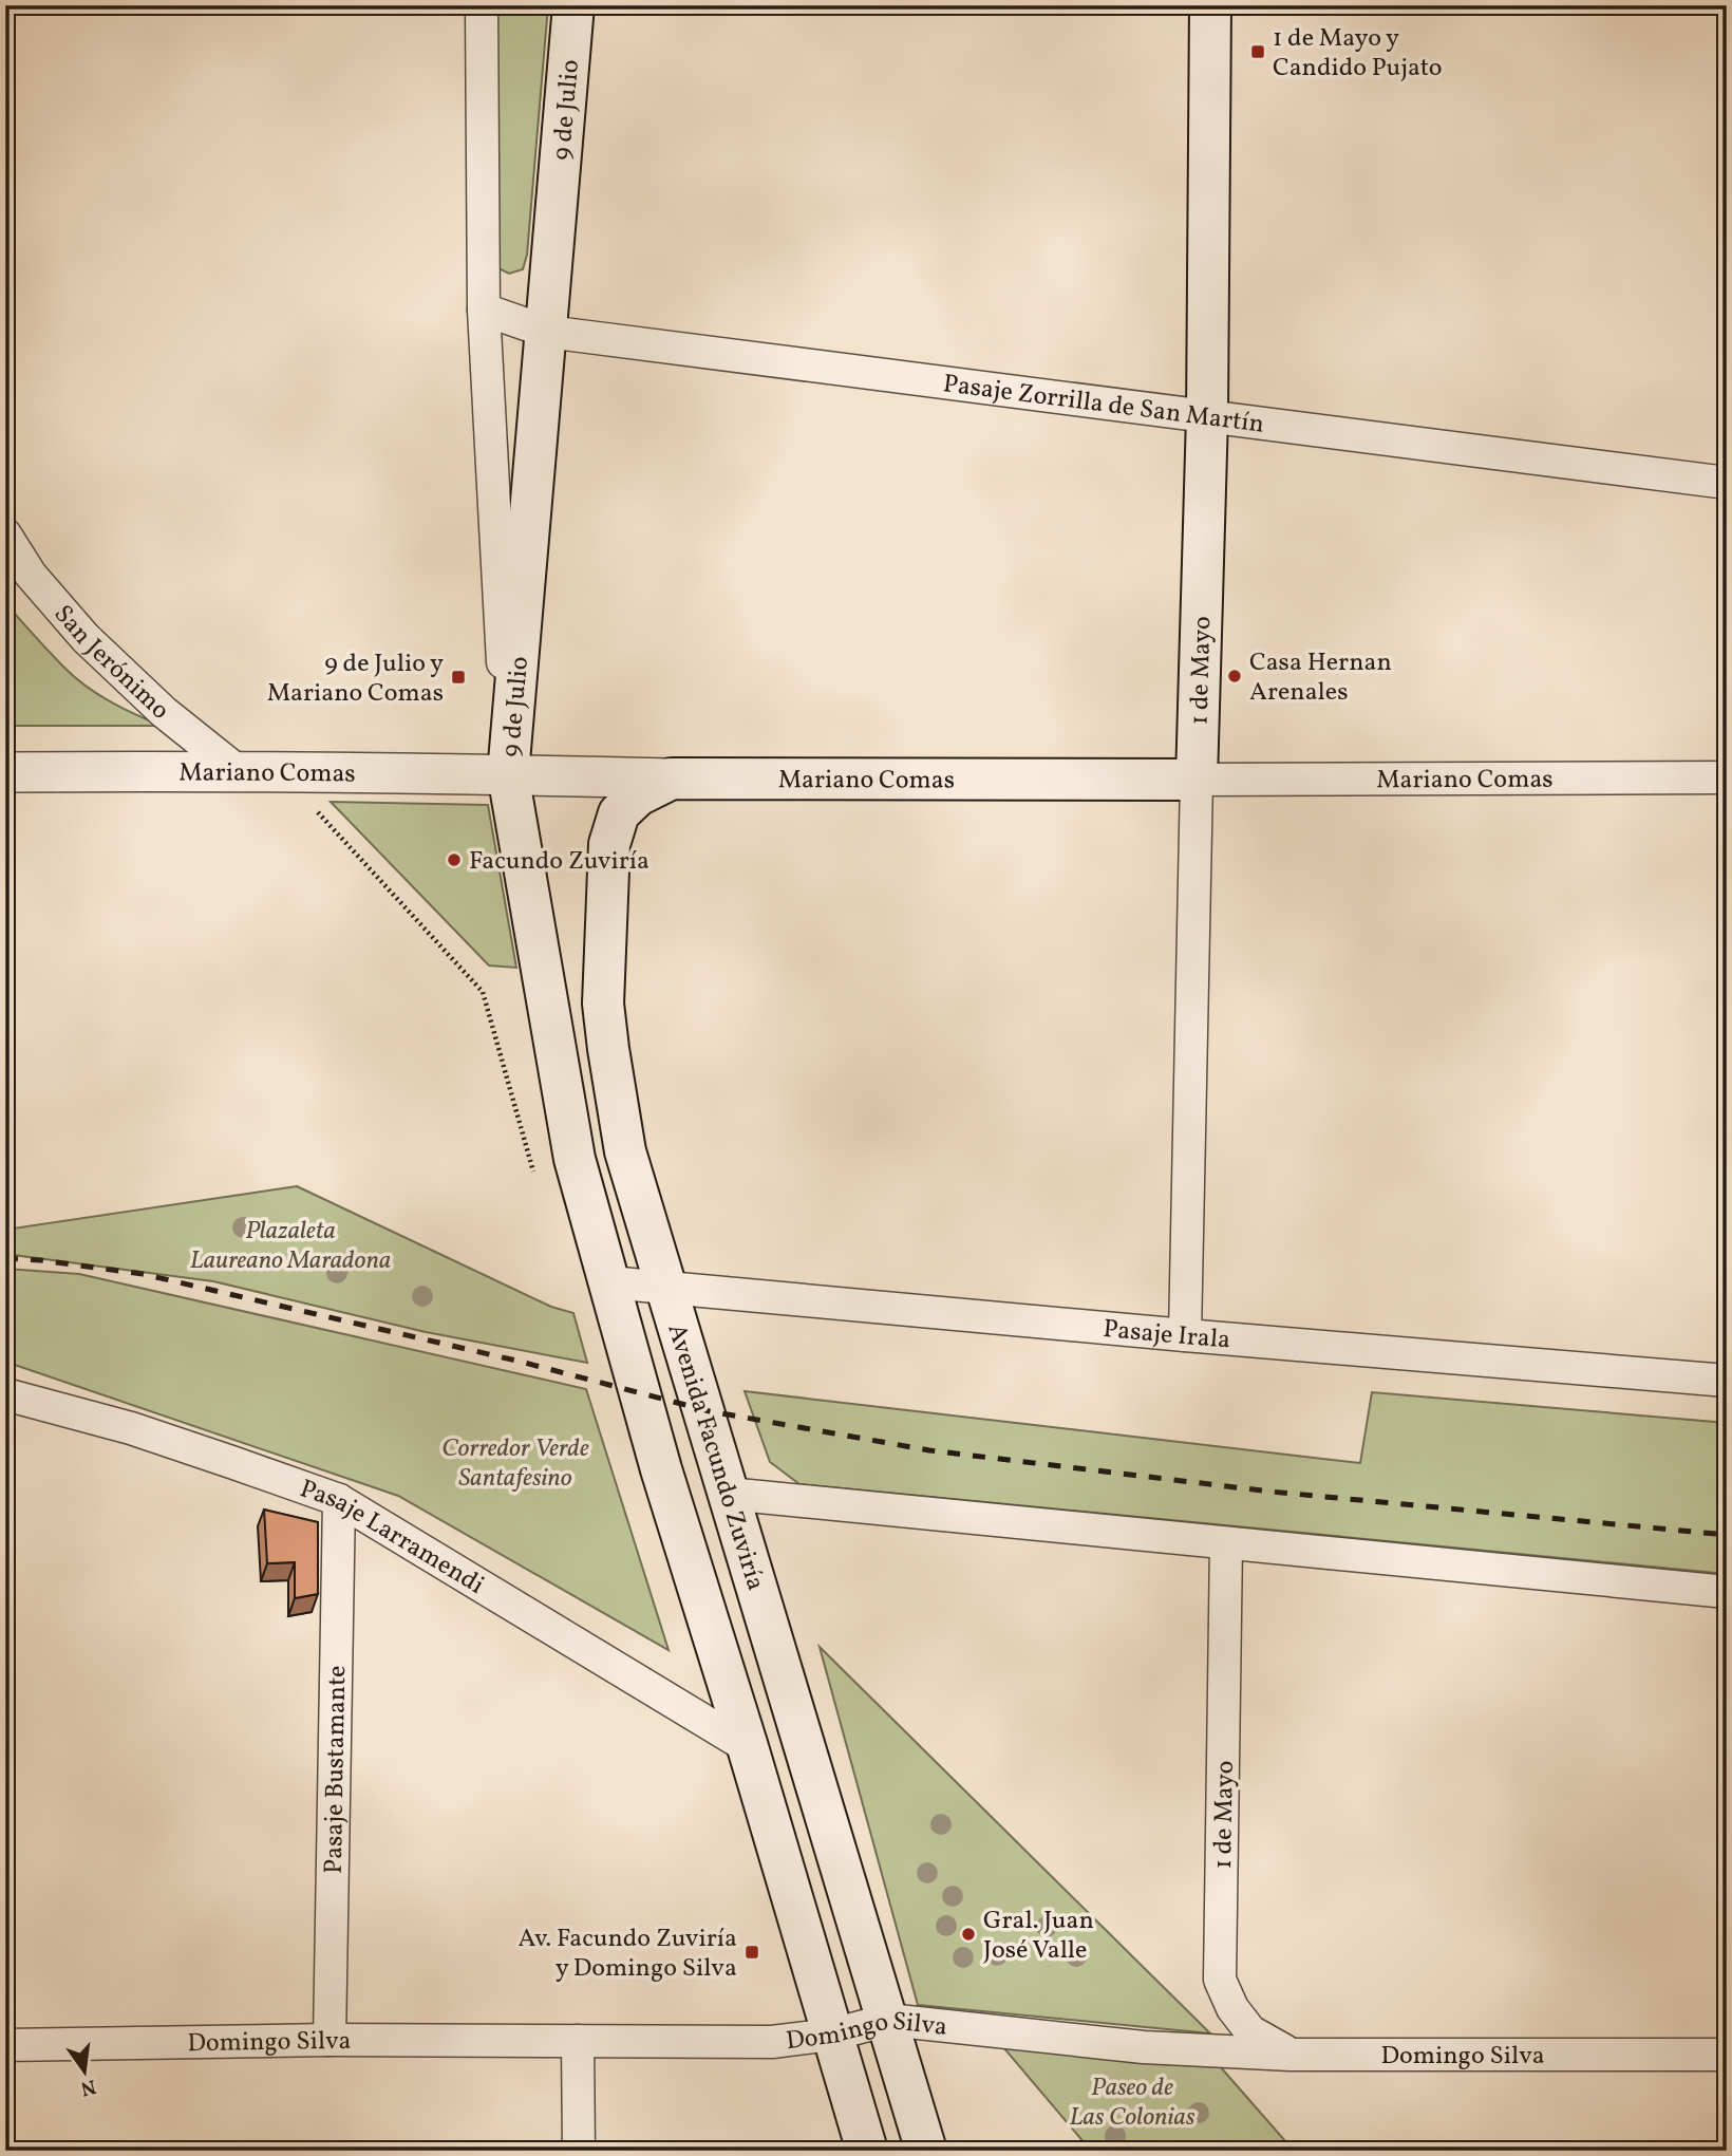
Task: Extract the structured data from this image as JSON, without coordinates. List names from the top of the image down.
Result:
{
  "streets": {
    "main road": [
      "9 de Julio",
      "1 de Mayo",
      "Mariano Comas",
      "Avenida Facundo Zuviría"
    ],
    "street": [
      "Pasaje Zorrilla de San Martín",
      "San Jerónimo",
      "Pasaje Irala",
      "Pasaje Larramendi",
      "Pasaje Bustamante",
      "Domingo Silva"
    ]
  },
  "crossings": [
    ["9 de Julio", "Pasaje Zorrilla de San Martín"],
    ["9 de Julio", "Mariano Comas"],
    ["9 de Julio", "Avenida Facundo Zuviría"],
    ["Pasaje Zorrilla de San Martín", "1 de Mayo"],
    ["San Jerónimo", "Mariano Comas"],
    ["1 de Mayo", "Mariano Comas"],
    ["1 de Mayo", "Pasaje Irala"],
    ["1 de Mayo", "Domingo Silva"],
    ["Mariano Comas", "Avenida Facundo Zuviría"],
    ["Pasaje Irala", "Avenida Facundo Zuviría"],
    ["Avenida Facundo Zuviría", "Pasaje Larramendi"],
    ["Avenida Facundo Zuviría", "Domingo Silva"],
    ["Pasaje Larramendi", "Pasaje Bustamante"],
    ["Pasaje Bustamante", "Domingo Silva"]
  ],
  "parks": ["Plazaleta Laureano Maradona", "Corredor Verde Santafesino", "Paseo de Las Colonias"],
  "places": {
    "transit": ["1 de Mayo y Candido Pujato", "9 de Julio y Mariano Comas", "Av. Facundo Zuviría y Domingo Silva"],
    "other": ["Casa Hernan Arenales", "Facundo Zuviría", "Gral. Juan José Valle"]
  },
  "north": "bottom"
}
